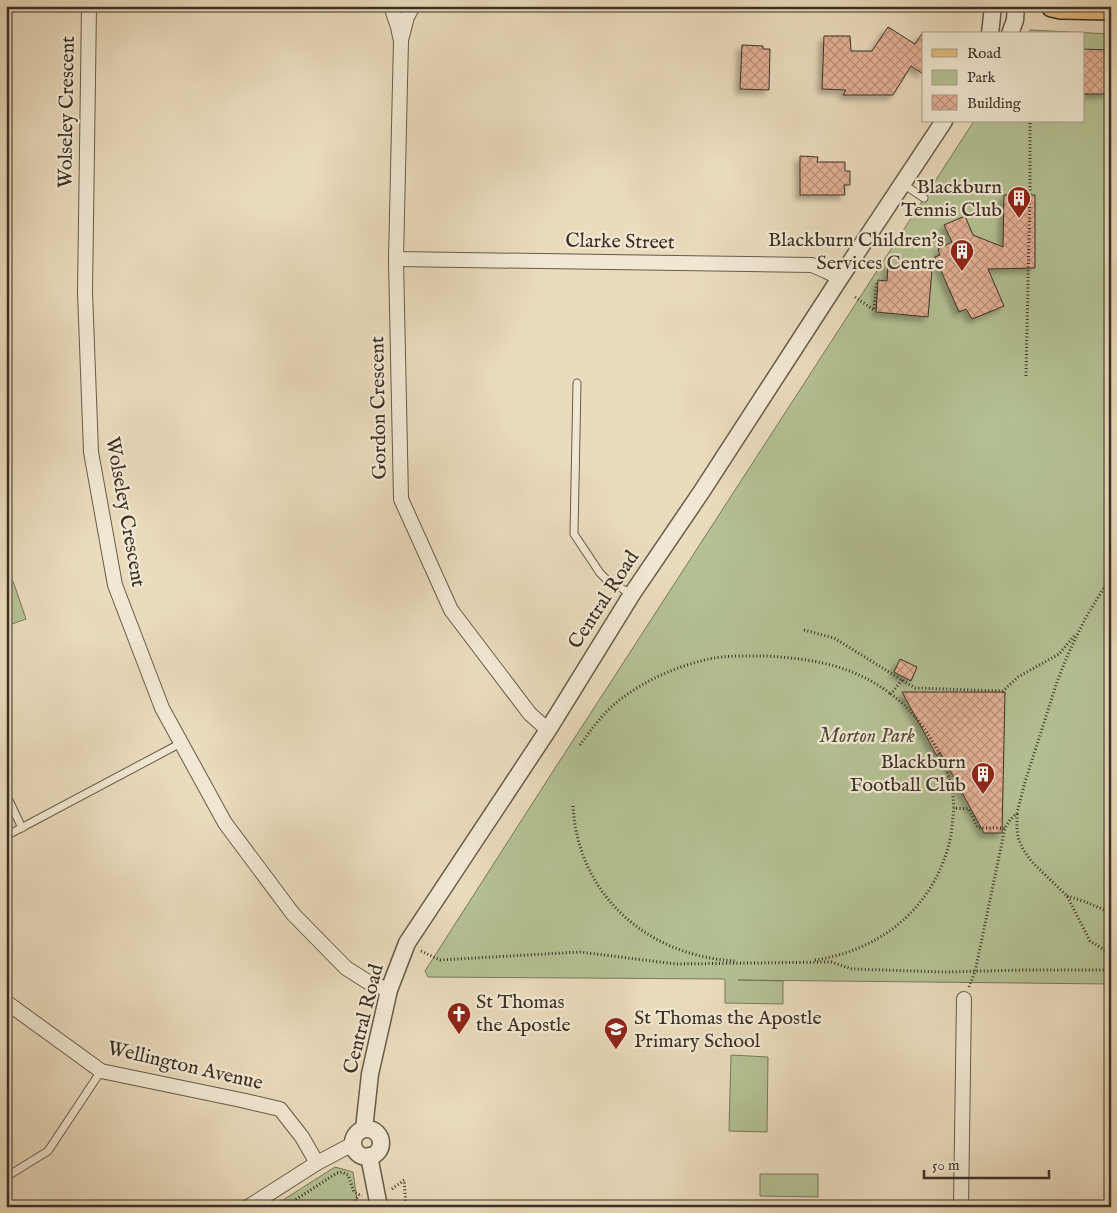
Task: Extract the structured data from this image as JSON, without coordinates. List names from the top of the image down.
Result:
{
  "streets": {
    "street": [
      "Wolseley Crescent",
      "Clarke Street",
      "Gordon Crescent",
      "Central Road",
      "Wellington Avenue"
    ]
  },
  "crossings": [
    ["Wolseley Crescent", "Central Road"],
    ["Clarke Street", "Gordon Crescent"],
    ["Clarke Street", "Central Road"],
    ["Gordon Crescent", "Central Road"]
  ],
  "parks": ["Morton Park"],
  "places": {
    "building": ["Blackburn Tennis Club", "Blackburn Children's Services Centre", "Blackburn Football Club"],
    "church": ["St Thomas the Apostle"],
    "school or university": ["St Thomas the Apostle Primary School"]
  },
  "legend": ["Road", "Park", "Building"],
  "scale_bar": "50 m"
}
